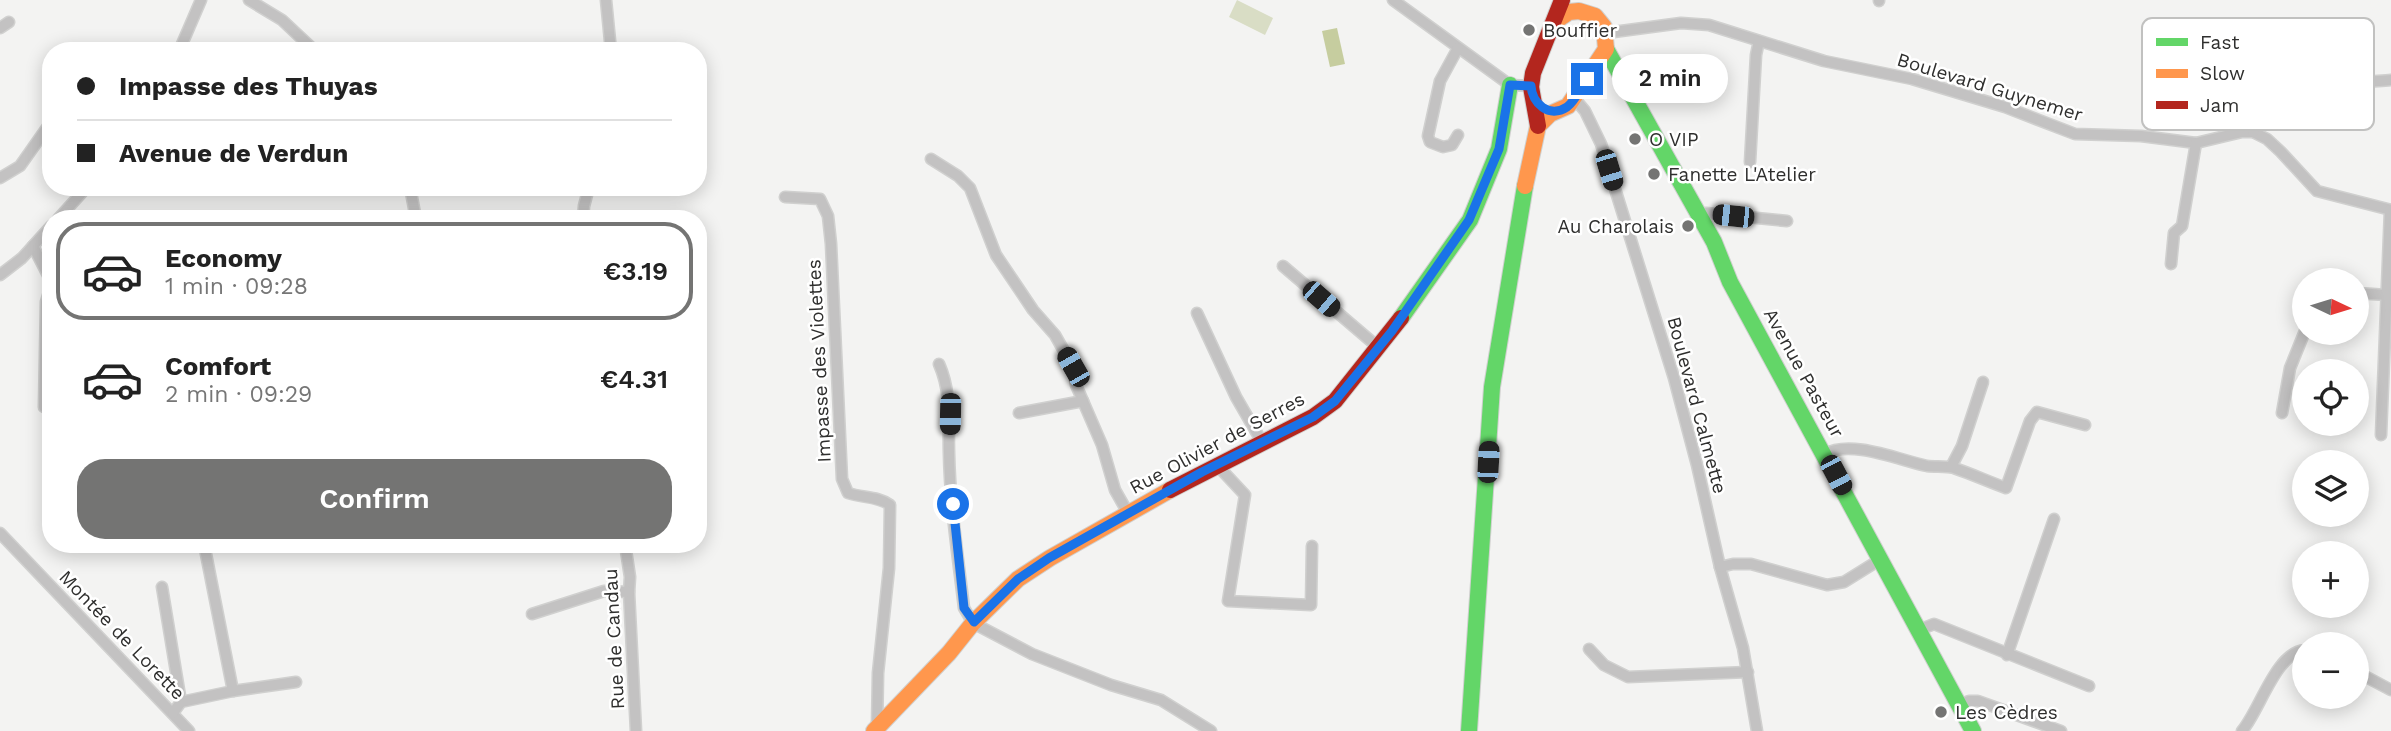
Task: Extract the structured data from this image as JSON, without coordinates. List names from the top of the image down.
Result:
{
  "streets": {
    "street": [
      "Boulevard Guynemer",
      "Impasse des Violettes",
      "Avenue Pasteur",
      "Boulevard Calmette",
      "Rue Olivier de Serres",
      "Montée de Lorette",
      "Rue de Candau"
    ]
  },
  "crossings": [
    ["Boulevard Guynemer", "Avenue Pasteur"],
    ["Impasse des Violettes", "Rue Olivier de Serres"]
  ],
  "places": [
    "Bouffier",
    "O VIP",
    "Fanette L'Atelier",
    "Au Charolais",
    "Les Cèdres"
  ],
  "legend": ["Fast", "Slow", "Jam"],
  "north": "right",
  "page": {
    "banner": ["Impasse des Thuyas", "Avenue de Verdun"],
    "bubble": "2 min",
    "list": [
      {
        "name": "Economy",
        "note": "1 min · 09:28",
        "value": "€3.19"
      },
      {
        "name": "Comfort",
        "note": "2 min · 09:29",
        "value": "€4.31"
      }
    ],
    "map_buttons": ["+", "−"],
    "buttons": "Confirm"
  }
}
